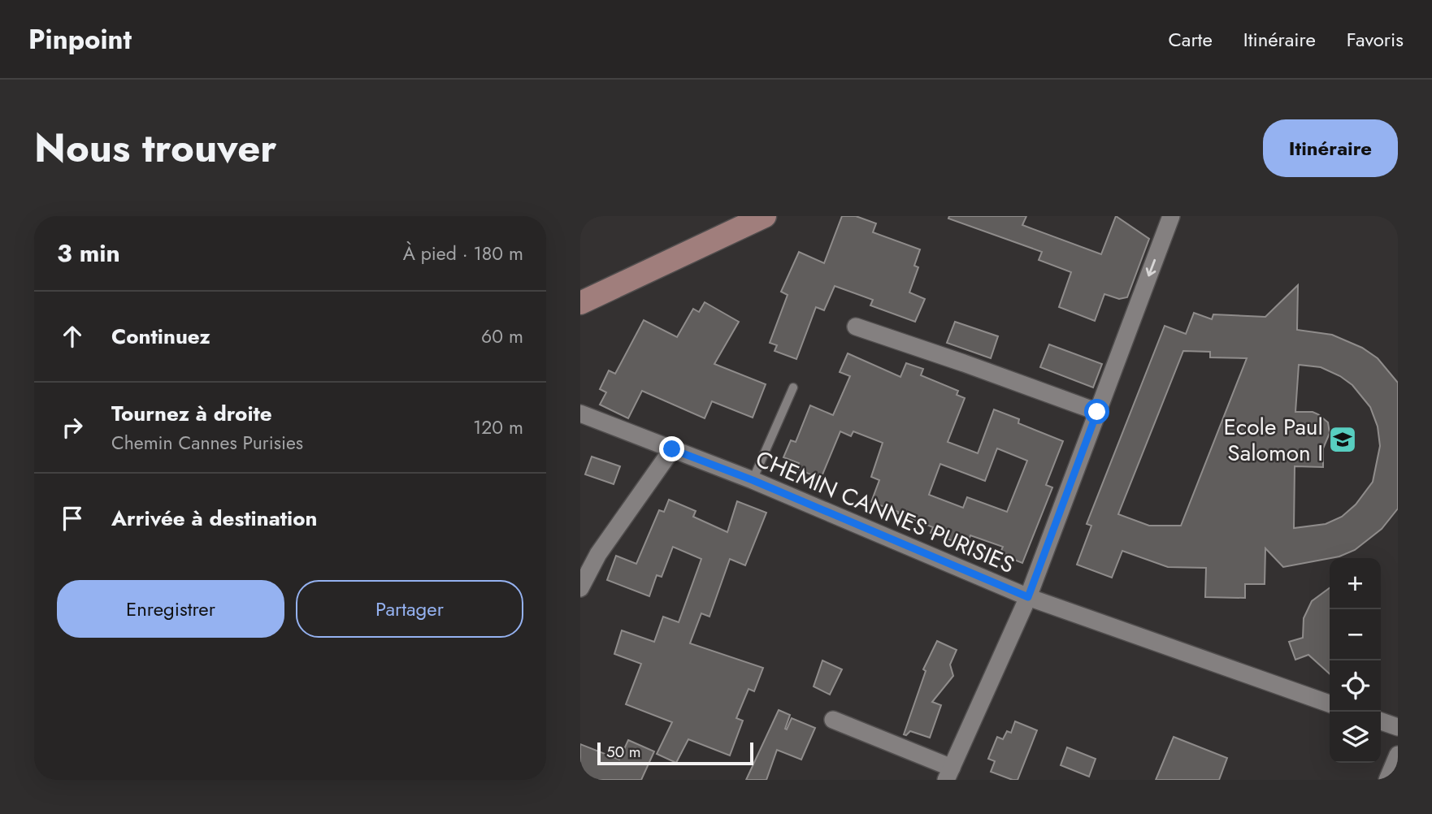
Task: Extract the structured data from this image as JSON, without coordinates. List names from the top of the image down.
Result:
{
  "streets": {
    "street": ["CHEMIN CANNES PURISIES"]
  },
  "places": {
    "school or university": ["Ecole Paul Salomon I"]
  },
  "scale_bar": "50 m",
  "page": {
    "header": "Pinpoint",
    "nav": ["Carte", "Itinéraire", "Favoris"],
    "title": "Nous trouver",
    "buttons": [
      "Itinéraire",
      ["Enregistrer", "Partager"]
    ],
    "heading": ["3 min", "À pied · 180 m"],
    "list": [
      ["Continuez", "60 m"],
      ["Tournez à droite", "Chemin Cannes Purisies", "120 m"],
      "Arrivée à destination"
    ],
    "map_buttons": ["+", "−"],
    "scale": "50 m"
  }
}
